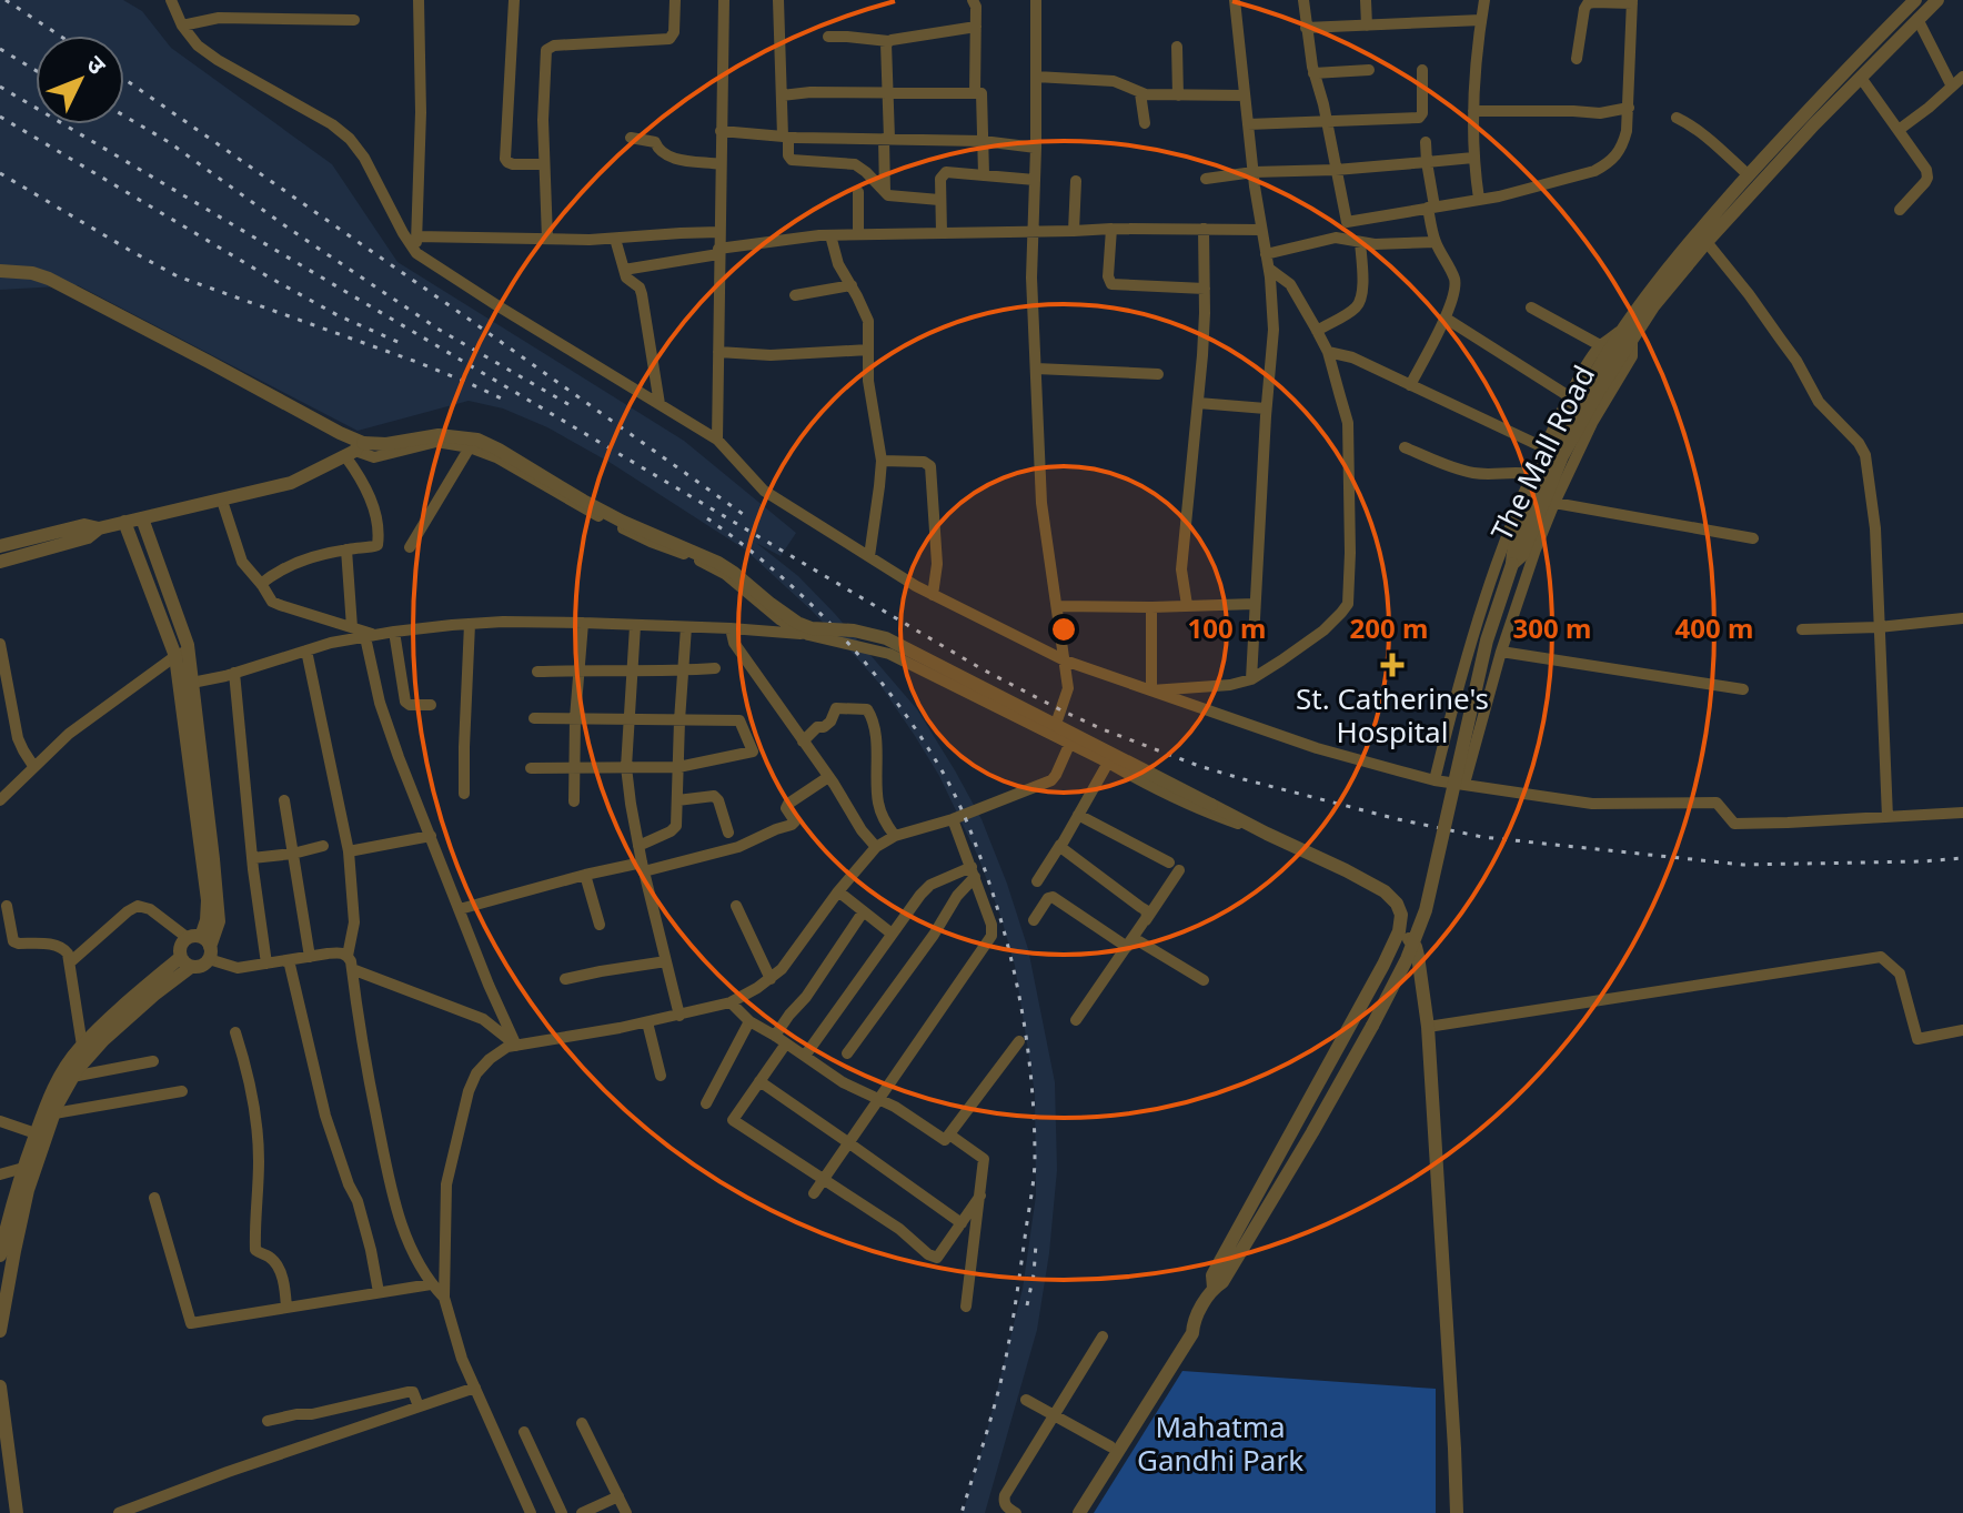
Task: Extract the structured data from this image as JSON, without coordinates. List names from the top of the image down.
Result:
{
  "streets": {
    "street": ["The Mall Road"]
  },
  "parks": ["Mahatma Gandhi Park"],
  "places": {
    "health": ["St. Catherine's Hospital"]
  },
  "north": "top right",
  "rings": [
    "100 m",
    "200 m",
    "300 m",
    "400 m"
  ]
}
